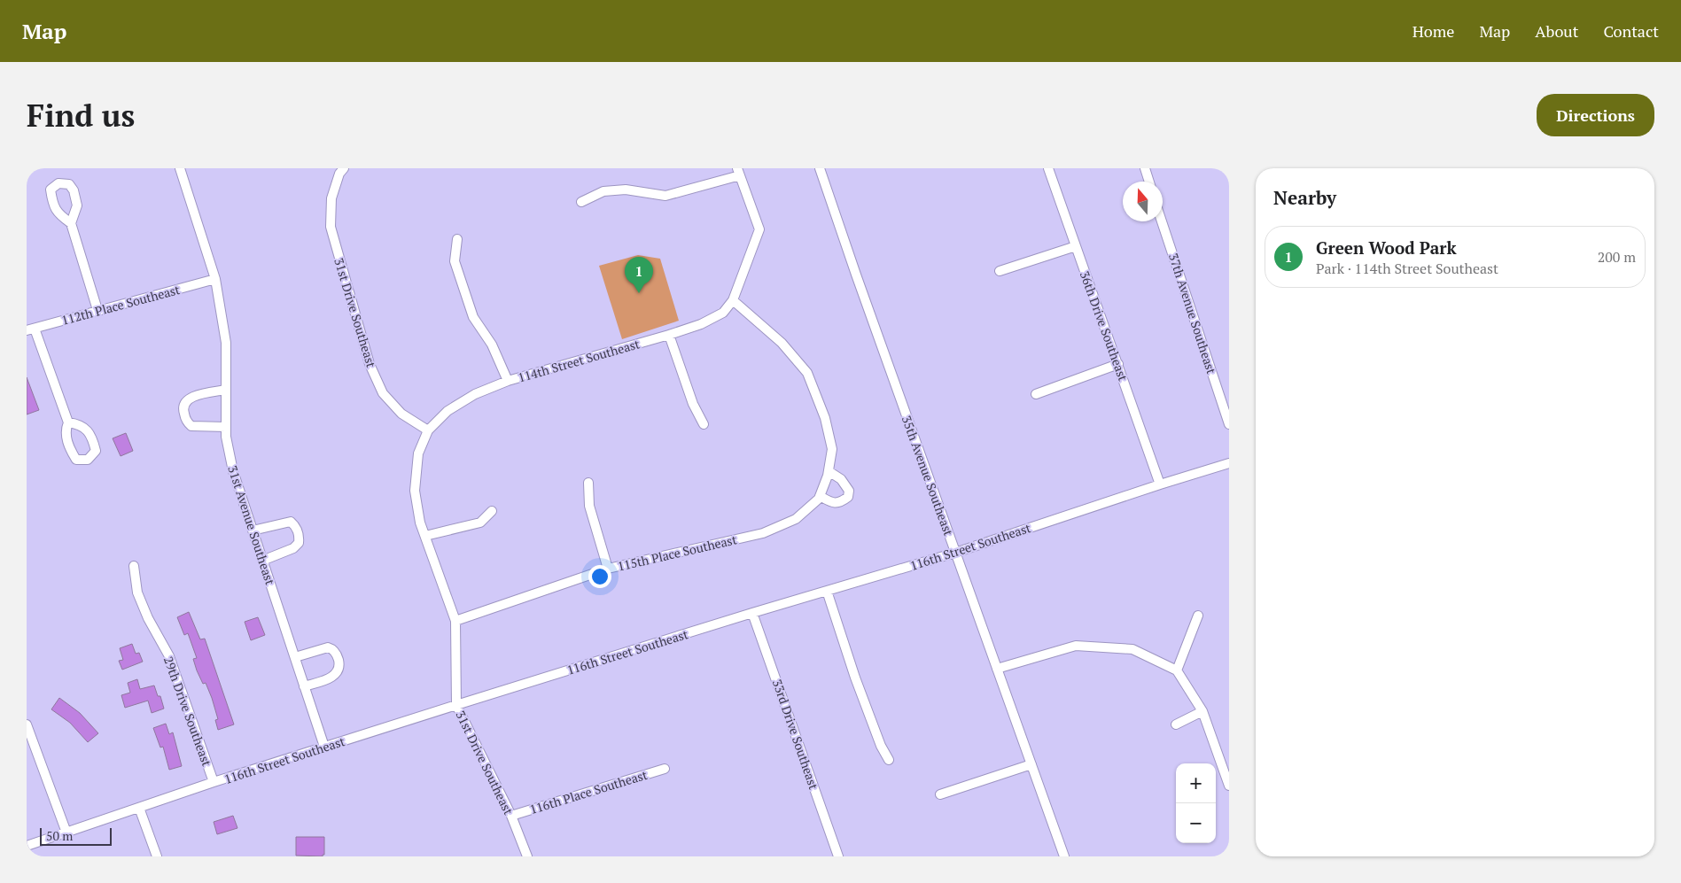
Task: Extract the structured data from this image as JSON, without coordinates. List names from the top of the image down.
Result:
{
  "streets": {
    "street": [
      "112th Place Southeast",
      "31st Drive Southeast",
      "37th Avenue Southeast",
      "36th Drive Southeast",
      "114th Street Southeast",
      "35th Avenue Southeast",
      "31st Avenue Southeast",
      "116th Street Southeast",
      "115th Place Southeast",
      "29th Drive Southeast",
      "33rd Drive Southeast",
      "116th Place Southeast"
    ]
  },
  "crossings": [
    ["112th Place Southeast", "31st Avenue Southeast"],
    ["31st Drive Southeast", "114th Street Southeast"],
    ["31st Drive Southeast", "116th Street Southeast"],
    ["31st Drive Southeast", "115th Place Southeast"],
    ["31st Drive Southeast", "116th Place Southeast"],
    ["36th Drive Southeast", "116th Street Southeast"],
    ["114th Street Southeast", "115th Place Southeast"],
    ["35th Avenue Southeast", "116th Street Southeast"],
    ["31st Avenue Southeast", "116th Street Southeast"],
    ["116th Street Southeast", "29th Drive Southeast"],
    ["116th Street Southeast", "33rd Drive Southeast"]
  ],
  "scale_bar": "50 m",
  "north": "top",
  "page": {
    "header": "Map",
    "nav": [
      "Home",
      "Map",
      "About",
      "Contact"
    ],
    "buttons": "Directions",
    "title": "Find us",
    "heading": "Nearby",
    "list": [
      {
        "mark": "1",
        "name": "Green Wood Park",
        "note": "Park · 114th Street Southeast",
        "value": "200 m"
      }
    ],
    "pins": "1",
    "map_buttons": ["+", "−"],
    "scale": "50 m"
  }
}
